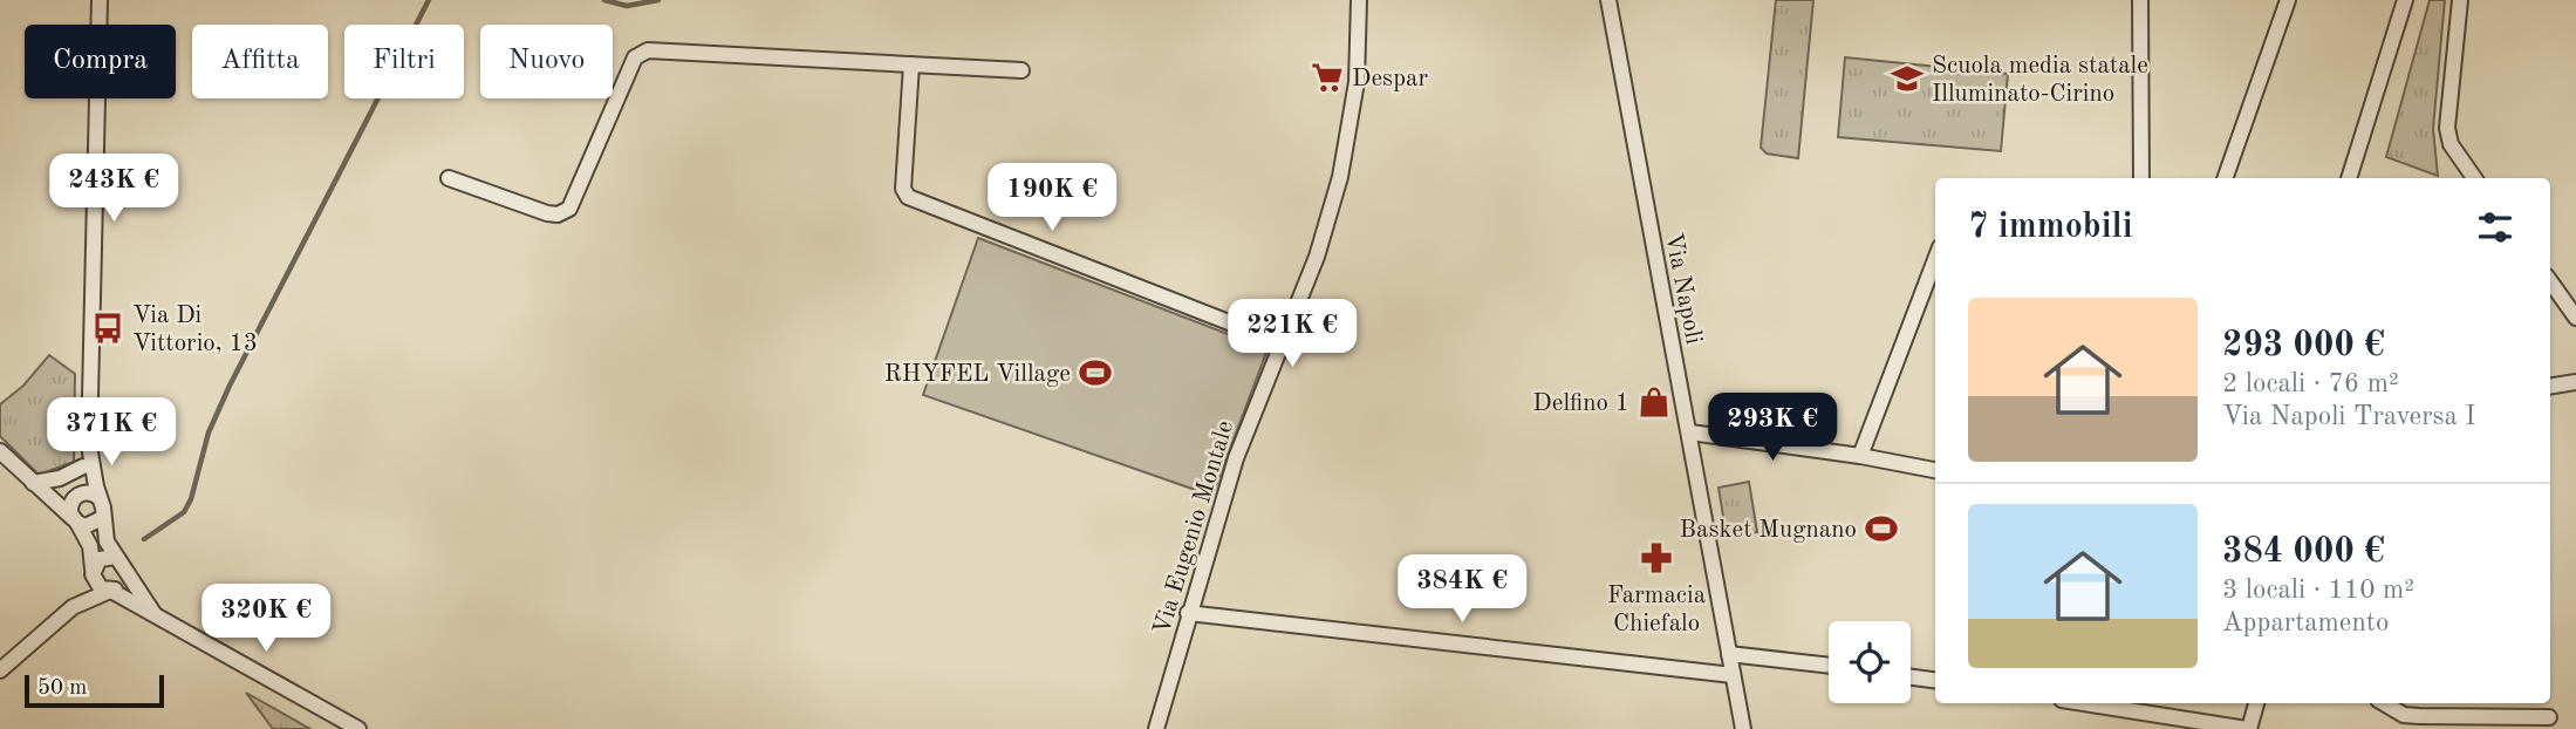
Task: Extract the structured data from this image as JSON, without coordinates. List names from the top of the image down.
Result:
{
  "streets": {
    "street": ["Via Napoli", "Via Eugenio Montale"]
  },
  "places": {
    "supermarket": ["Despar"],
    "school or university": ["Scuola media statale Illuminato-Cirino"],
    "bus stop": ["Via Di Vittorio, 13"],
    "sports": ["RHYFEL Village", "Basket Mugnano"],
    "shop": ["Delfino 1"],
    "pharmacy": ["Farmacia Chiefalo"]
  },
  "scale_bar": "50 m",
  "page": {
    "chip": [
      "Compra",
      "Affitta",
      "Filtri",
      "Nuovo"
    ],
    "price": [
      "243K €",
      "190K €",
      "221K €",
      "293K €",
      "371K €",
      "384K €",
      "320K €"
    ],
    "heading": "7 immobili",
    "list": [
      {
        "name": "293 000 €",
        "note": "2 locali · 76 m² · Via Napoli Traversa I"
      },
      {
        "name": "384 000 €",
        "note": "3 locali · 110 m² · Appartamento"
      }
    ],
    "scale": "50 m"
  }
}
